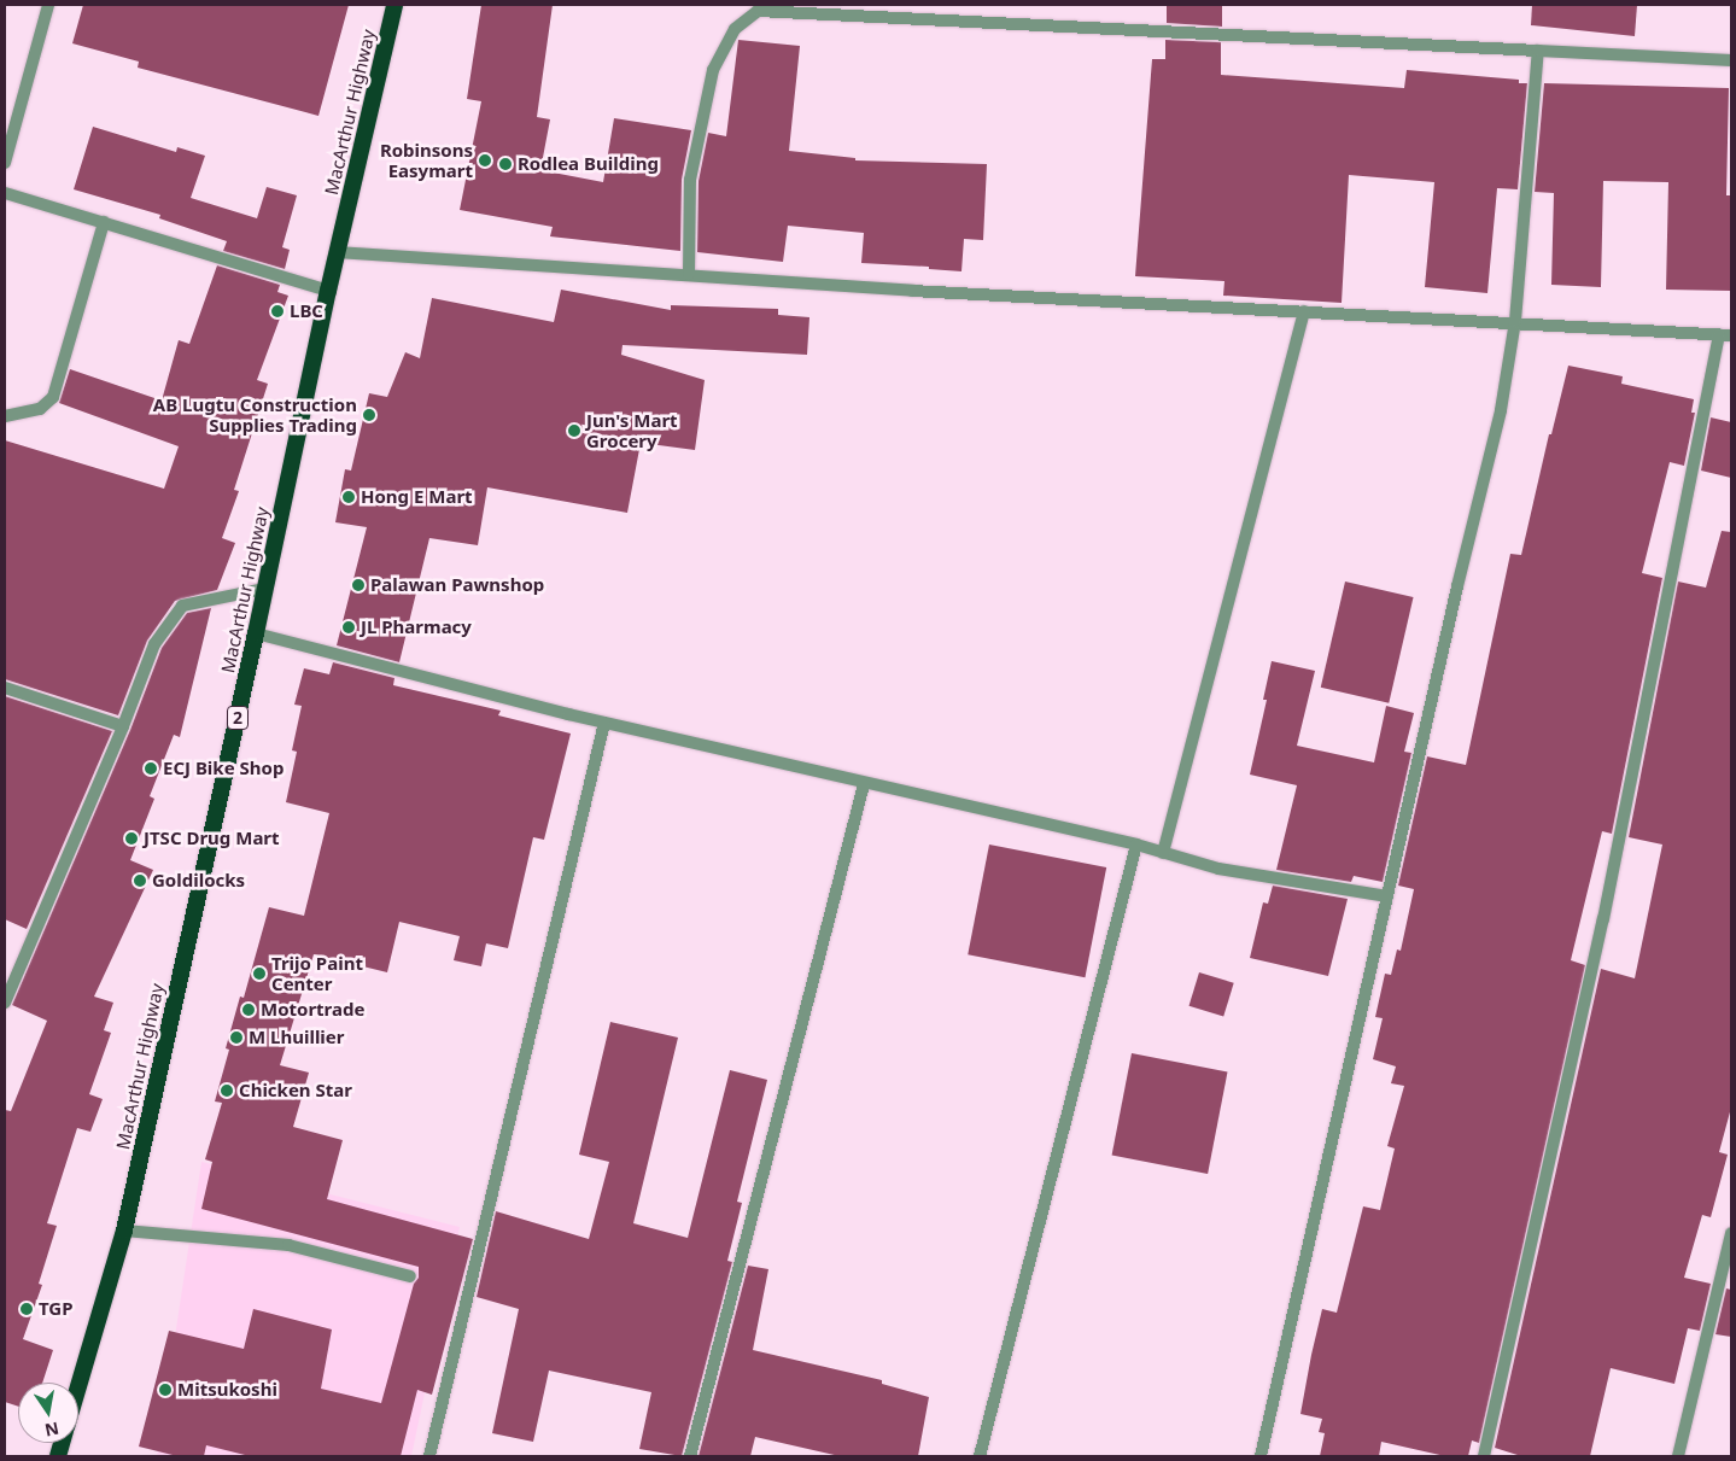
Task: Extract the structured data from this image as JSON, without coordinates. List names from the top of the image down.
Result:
{
  "streets": {
    "highway": ["MacArthur Highway", "2"]
  },
  "places": [
    "Robinsons Easymart",
    "Rodlea Building",
    "LBC",
    "AB Lugtu Construction Supplies Trading",
    "Jun's Mart Grocery",
    "Hong E Mart",
    "Palawan Pawnshop",
    "JL Pharmacy",
    "ECJ Bike Shop",
    "JTSC Drug Mart",
    "Goldilocks",
    "Trijo Paint Center",
    "Motortrade",
    "M Lhuillier",
    "Chicken Star",
    "TGP",
    "Mitsukoshi"
  ],
  "north": "bottom"
}
